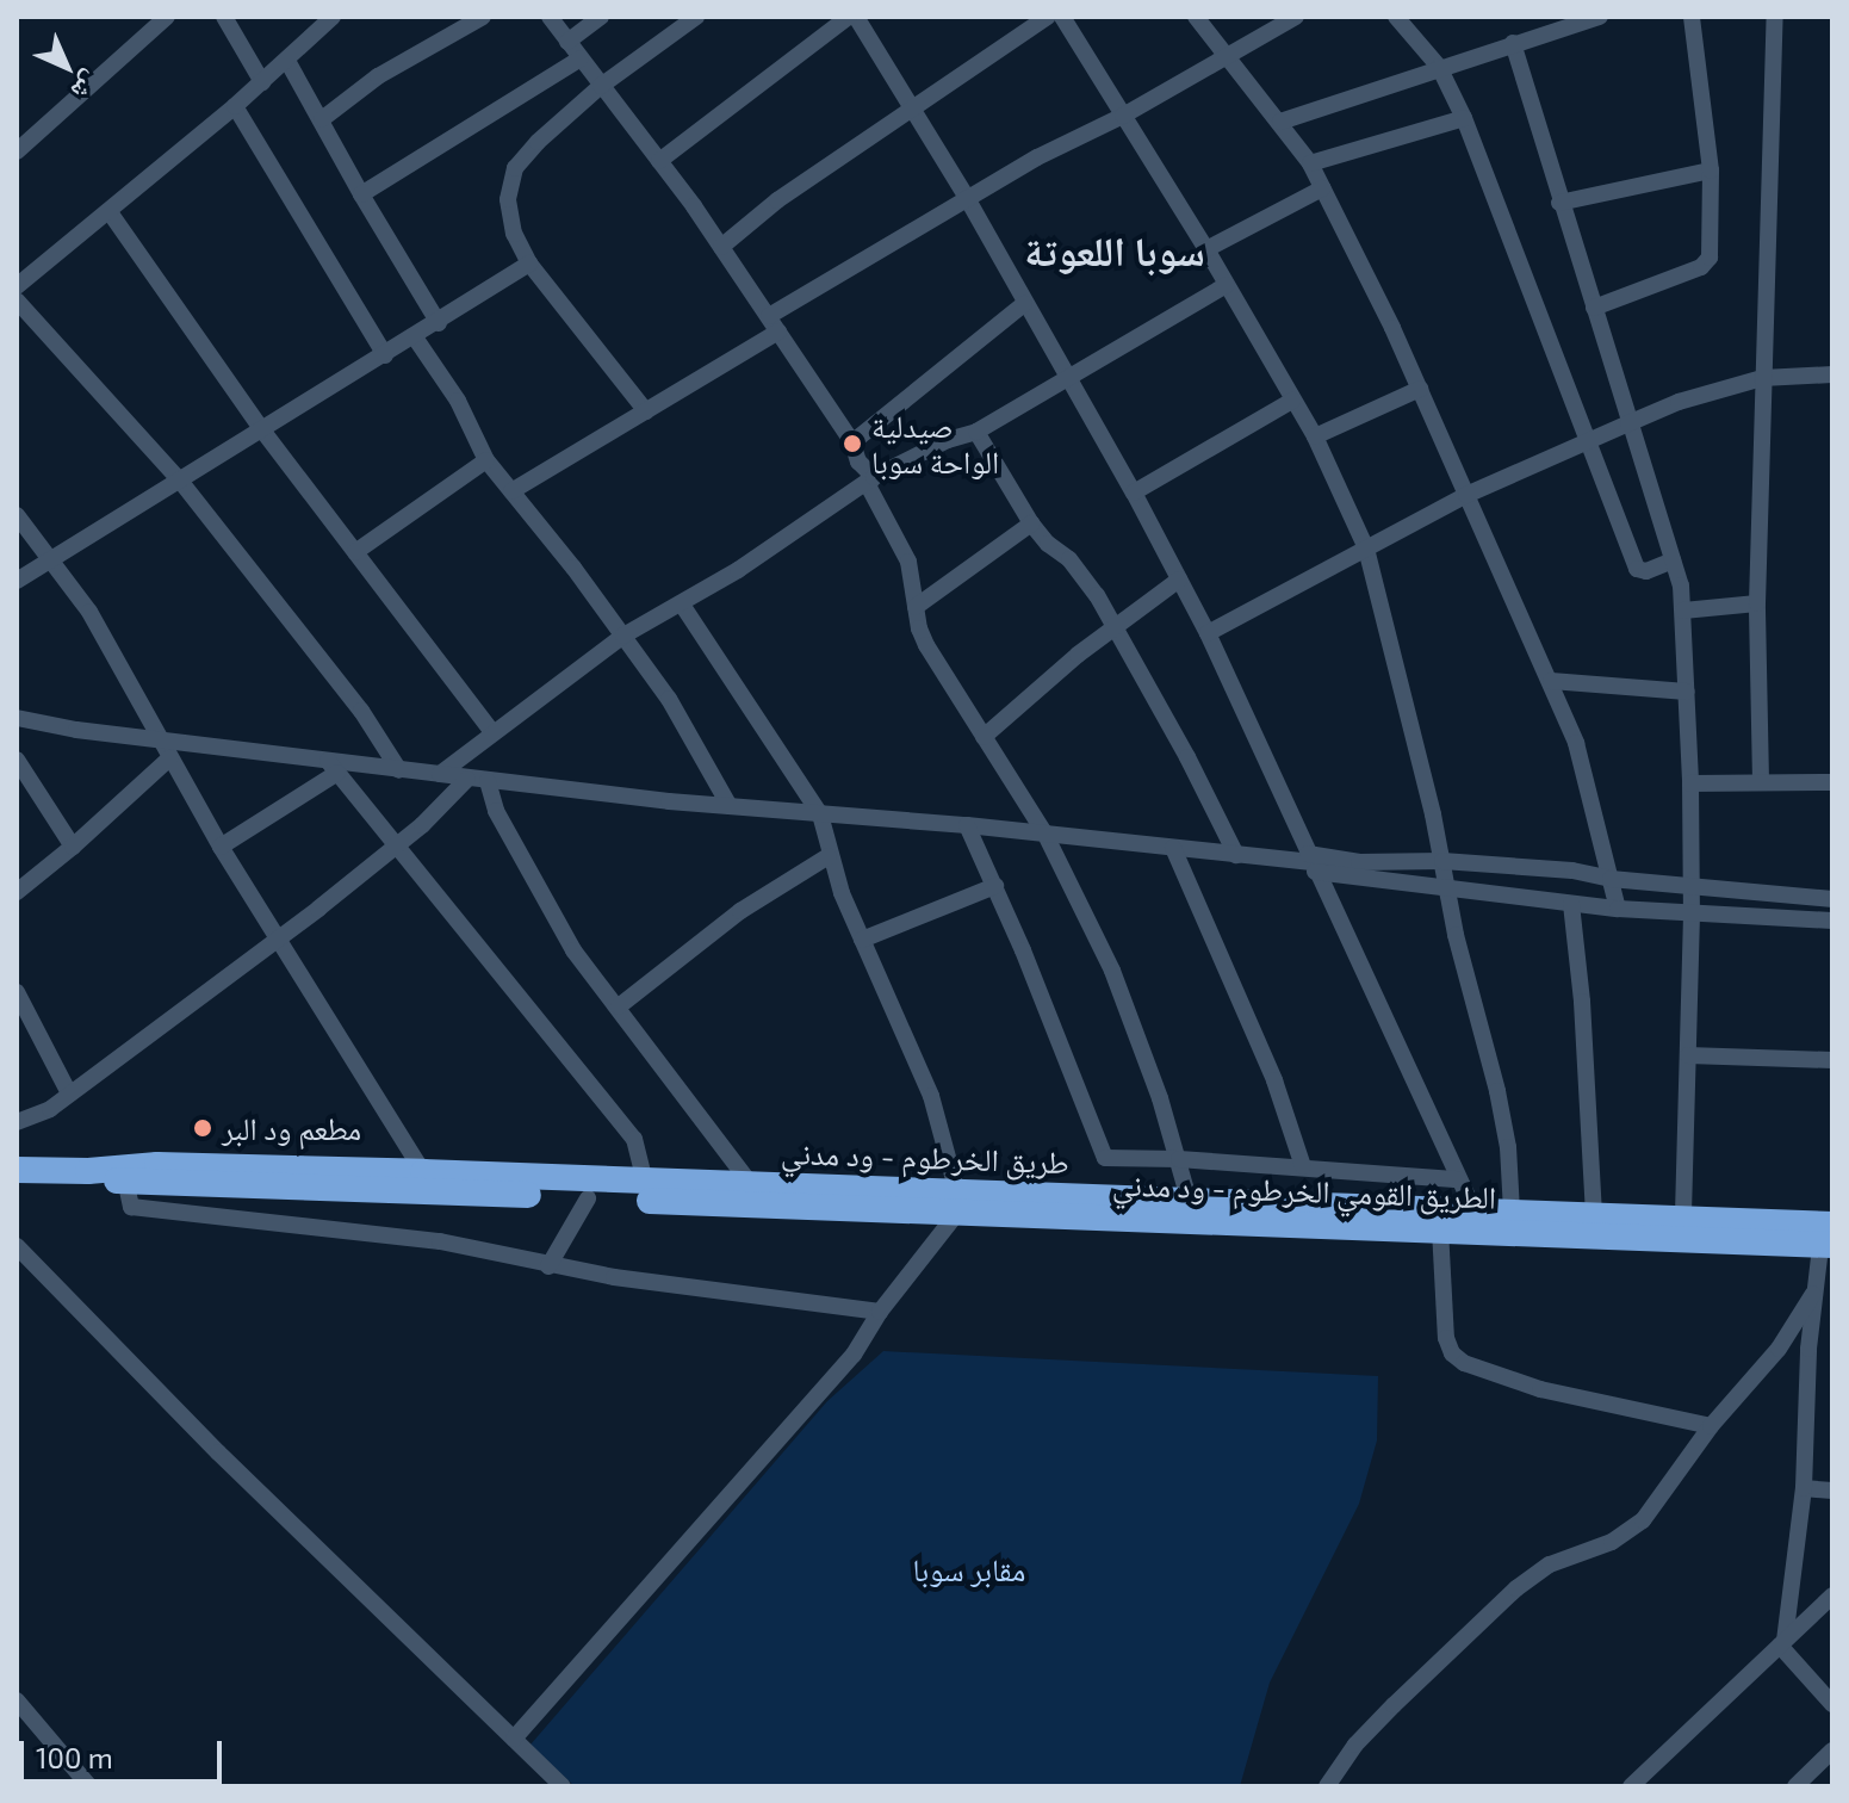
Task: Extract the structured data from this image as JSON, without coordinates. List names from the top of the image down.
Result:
{
  "streets": {
    "highway": ["طريق الخرطوم - ود مدني", "الطريق القومي الخرطوم - ود مدني"]
  },
  "crossings": [
    ["طريق الخرطوم - ود مدني", "الطريق القومي الخرطوم - ود مدني"]
  ],
  "districts": ["سوبا اللعوتة"],
  "parks": ["مقابر سوبا"],
  "places": ["صيدلية الواحة سوبا", "مطعم ود البر"],
  "scale_bar": "100 m",
  "north": "bottom right"
}
